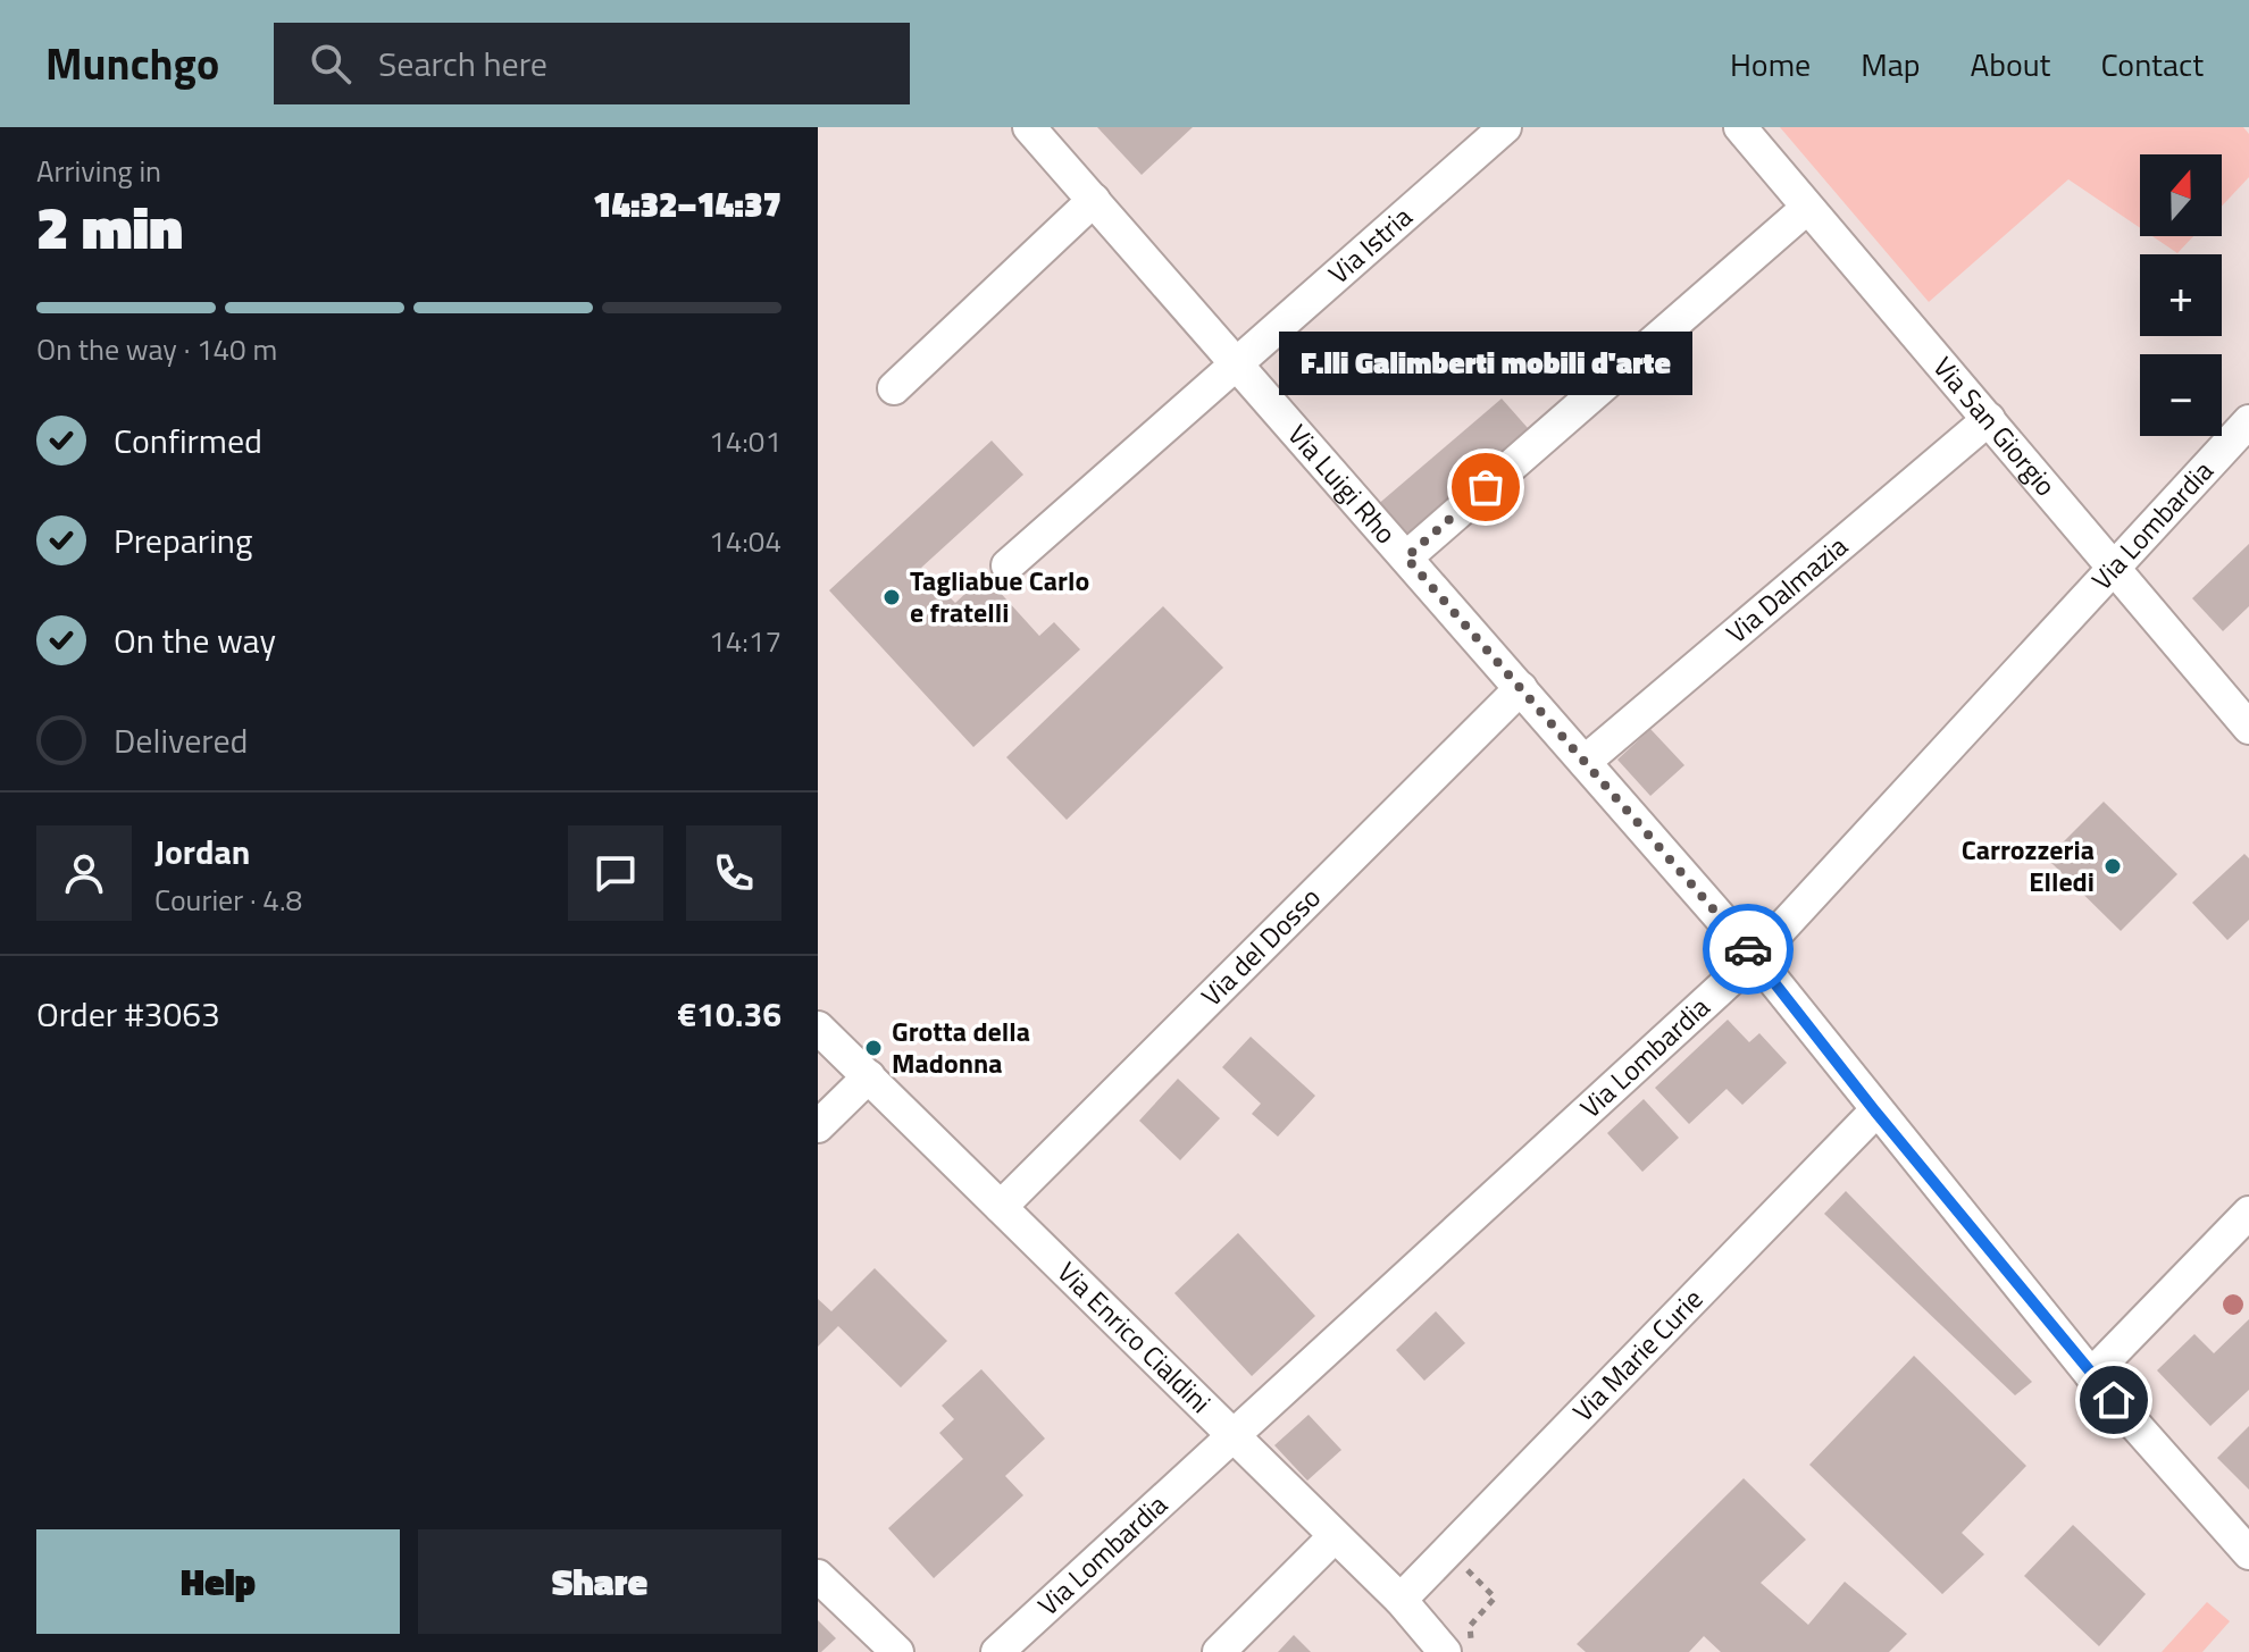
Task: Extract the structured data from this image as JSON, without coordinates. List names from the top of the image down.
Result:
{
  "streets": {
    "street": [
      "Via Istria",
      "Via San Giorgio",
      "Via Luigi Rho",
      "Via Lombardia",
      "Via Dalmazia",
      "Via del Dosso",
      "Via Enrico Cialdini",
      "Via Marie Curie"
    ]
  },
  "crossings": [
    ["Via Istria", "Via Luigi Rho"],
    ["Via San Giorgio", "Via Lombardia"],
    ["Via San Giorgio", "Via Dalmazia"],
    ["Via Luigi Rho", "Via Lombardia"],
    ["Via Luigi Rho", "Via Dalmazia"],
    ["Via Luigi Rho", "Via del Dosso"],
    ["Via Luigi Rho", "Via Marie Curie"],
    ["Via Lombardia", "Via Enrico Cialdini"],
    ["Via del Dosso", "Via Enrico Cialdini"],
    ["Via Enrico Cialdini", "Via Marie Curie"]
  ],
  "places": [
    "F.lli Galimberti mobili d'arte",
    "Tagliabue Carlo e fratelli",
    "Carrozzeria Elledi",
    "Grotta della Madonna"
  ],
  "north": "top",
  "page": {
    "header": "Munchgo",
    "search": "Search here",
    "nav": [
      "Home",
      "Map",
      "About",
      "Contact"
    ],
    "heading": ["2 min", "Arriving in", "14:32–14:37"],
    "panel": [
      "Jordan",
      "Courier · 4.8",
      "Order #3063",
      "€10.36"
    ],
    "map_buttons": ["+", "−"],
    "bar": "On the way · 140 m",
    "bubble": "F.lli Galimberti mobili d'arte",
    "list": [
      ["Confirmed", "14:01"],
      ["Preparing", "14:04"],
      ["On the way", "14:17"],
      "Delivered"
    ],
    "buttons": ["Help", "Share"]
  }
}
